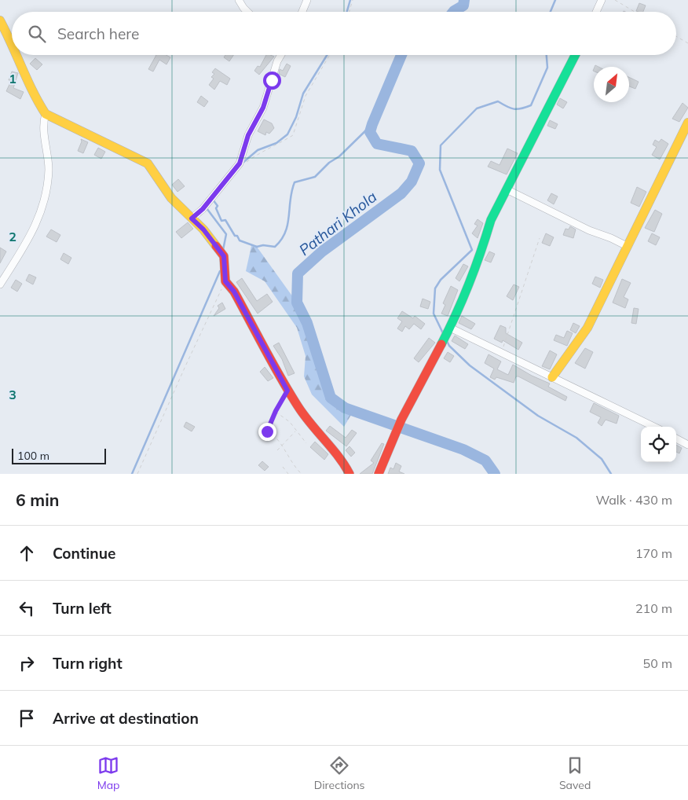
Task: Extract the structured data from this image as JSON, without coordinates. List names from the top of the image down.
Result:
{
  "water": ["Pathari Khola"],
  "scale_bar": "100 m",
  "north": "top right",
  "page": {
    "search": "Search here",
    "scale": "100 m",
    "heading": ["6 min", "Walk · 430 m"],
    "list": [
      ["Continue", "170 m"],
      ["Turn left", "210 m"],
      ["Turn right", "50 m"],
      "Arrive at destination"
    ],
    "nav": ["Map", "Directions", "Saved"]
  },
  "grid": {
    "rows": ["1", "2", "3"]
  }
}
